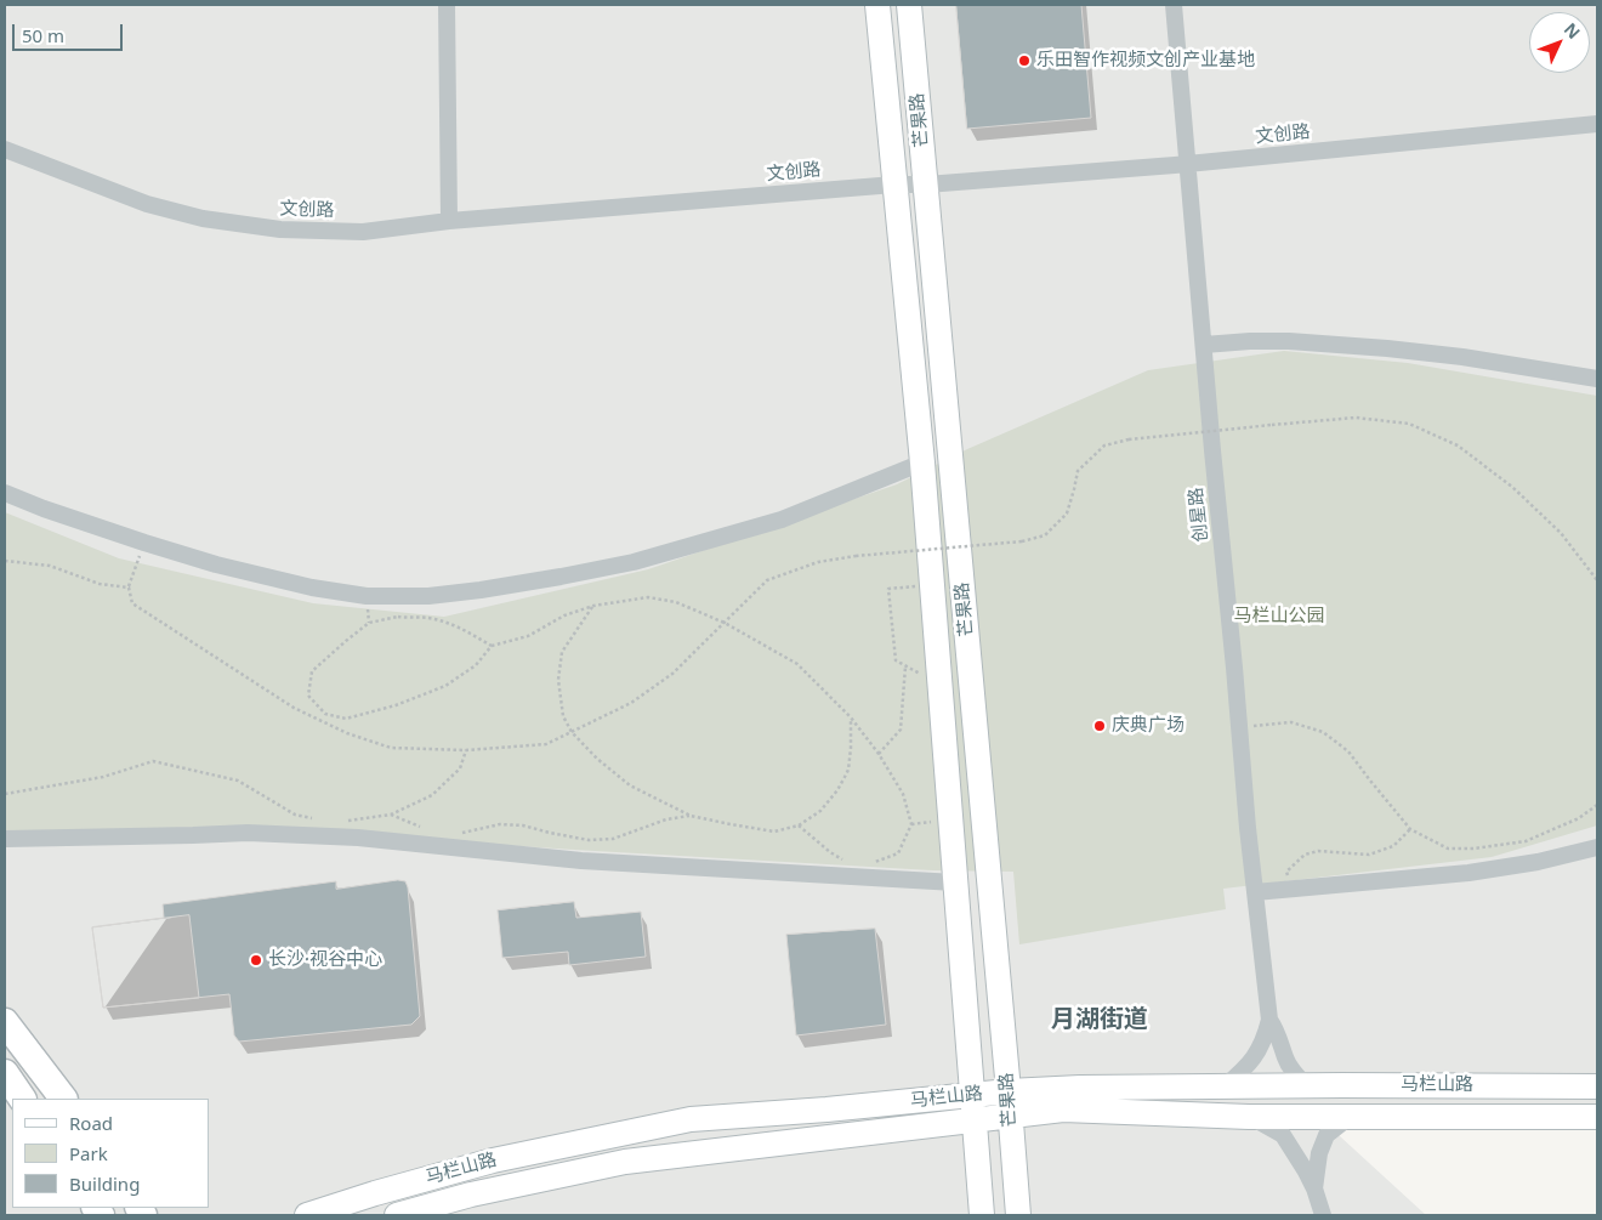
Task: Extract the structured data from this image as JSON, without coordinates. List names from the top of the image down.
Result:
{
  "streets": {
    "main road": ["芒果路", "马栏山路"],
    "street": ["文创路", "创星路"]
  },
  "crossings": [
    ["芒果路", "文创路"],
    ["芒果路", "马栏山路"],
    ["文创路", "创星路"]
  ],
  "districts": ["月湖街道"],
  "parks": ["马栏山公园"],
  "places": ["乐田智作视频文创产业基地", "庆典广场", "长沙·视谷中心"],
  "legend": ["Road", "Park", "Building"],
  "scale_bar": "50 m",
  "north": "top right"
}
